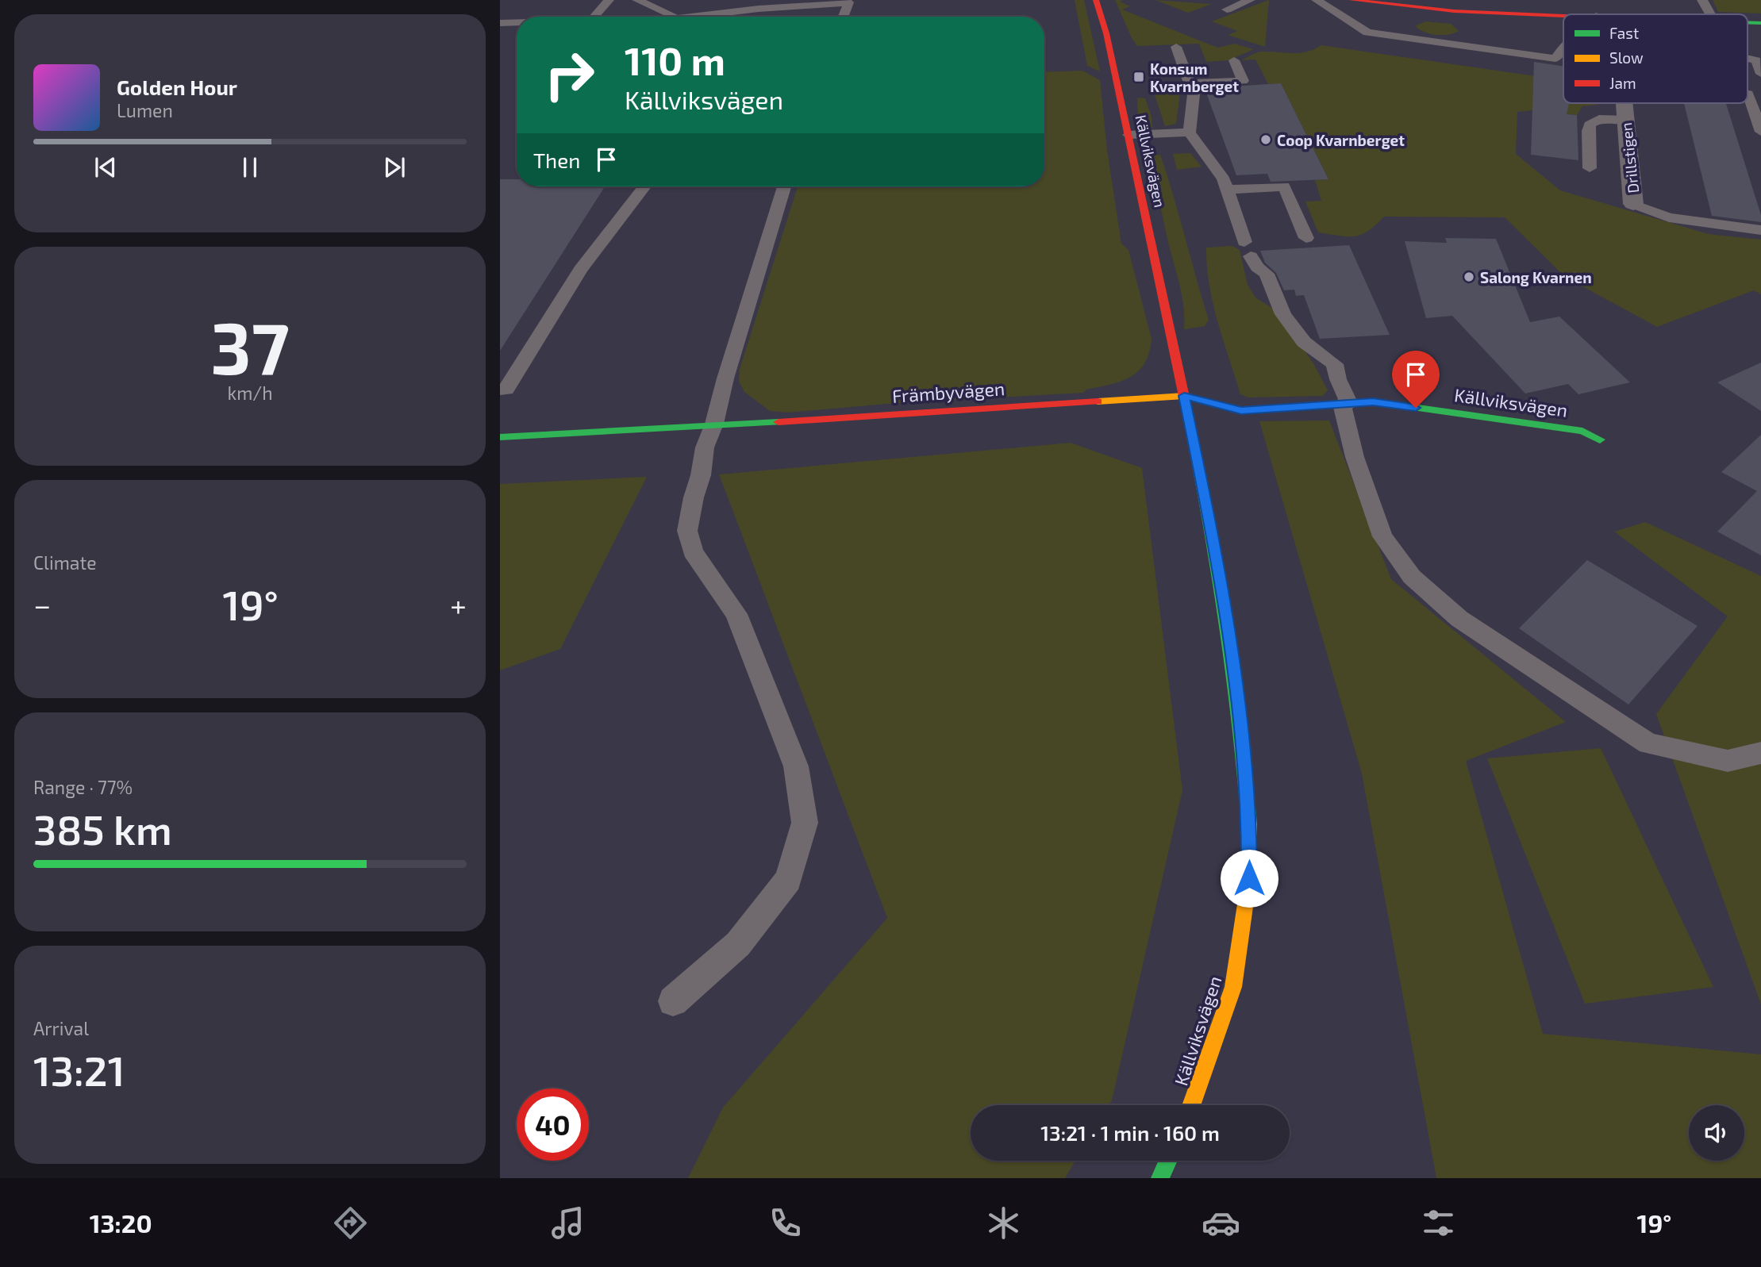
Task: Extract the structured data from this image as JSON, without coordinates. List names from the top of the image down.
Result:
{
  "streets": {
    "street": ["Drillstigen", "Källviksvägen", "Främbyvägen"]
  },
  "crossings": [
    ["Källviksvägen", "Främbyvägen"]
  ],
  "places": {
    "transit": ["Konsum Kvarnberget"],
    "other": ["Coop Kvarnberget", "Salong Kvarnen"]
  },
  "legend": ["Fast", "Slow", "Jam"],
  "page": {
    "turn": ["110 m", "Källviksvägen"],
    "song": ["Golden Hour", "Lumen"],
    "then": "Then",
    "tile": [
      ["37", "km/h"],
      "Climate",
      ["Range · 77%", "385 km"],
      ["Arrival", "13:21"]
    ],
    "heat": ["−", "19°", "+"],
    "limit": "40",
    "trip": "13:21 · 1 min · 160 m",
    "tabs": ["13:20", "19°"]
  }
}
